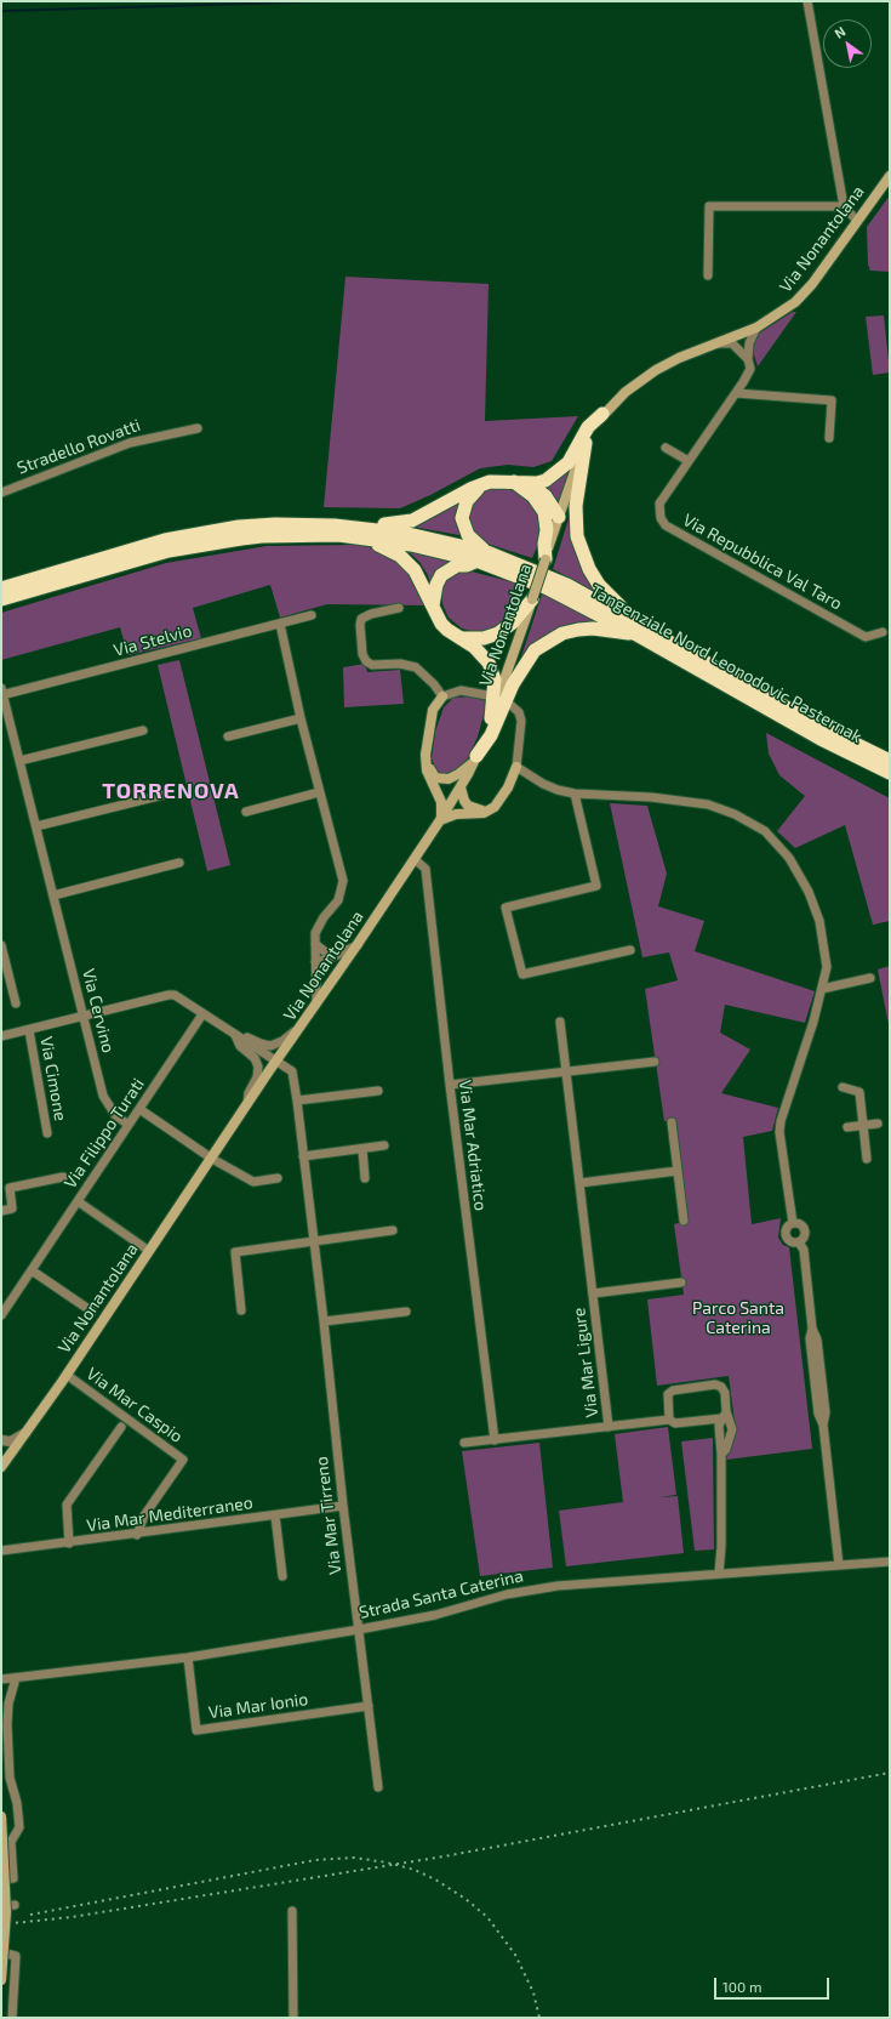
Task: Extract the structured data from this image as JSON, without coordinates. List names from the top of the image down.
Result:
{
  "streets": {
    "highway": ["Tangenziale Nord Leonodovic Pasternak"],
    "main road": ["Via Nonantolana"],
    "street": [
      "Stradello Rovatti",
      "Via Repubblica Val Taro",
      "Via Stelvio",
      "Via Cervino",
      "Via Cimone",
      "Via Filippo Turati",
      "Via Mar Adriatico",
      "Via Mar Ligure",
      "Via Mar Caspio",
      "Via Mar Mediterraneo",
      "Via Mar Tirreno",
      "Strada Santa Caterina",
      "Via Mar Ionio"
    ]
  },
  "crossings": [
    ["Via Nonantolana", "Via Repubblica Val Taro"],
    ["Via Nonantolana", "Via Cimone"],
    ["Via Nonantolana", "Via Mar Adriatico"],
    ["Via Nonantolana", "Via Mar Caspio"],
    ["Via Nonantolana", "Via Mar Tirreno"],
    ["Via Stelvio", "Via Cervino"],
    ["Via Cervino", "Via Cimone"],
    ["Via Cervino", "Via Filippo Turati"],
    ["Via Cimone", "Via Filippo Turati"],
    ["Via Cimone", "Via Mar Tirreno"],
    ["Via Mar Caspio", "Via Mar Mediterraneo"],
    ["Via Mar Mediterraneo", "Via Mar Tirreno"],
    ["Via Mar Tirreno", "Strada Santa Caterina"],
    ["Via Mar Tirreno", "Via Mar Ionio"],
    ["Strada Santa Caterina", "Via Mar Ionio"]
  ],
  "districts": ["TORRENOVA"],
  "parks": ["Parco Santa Caterina"],
  "scale_bar": "100 m",
  "north": "top left"
}
